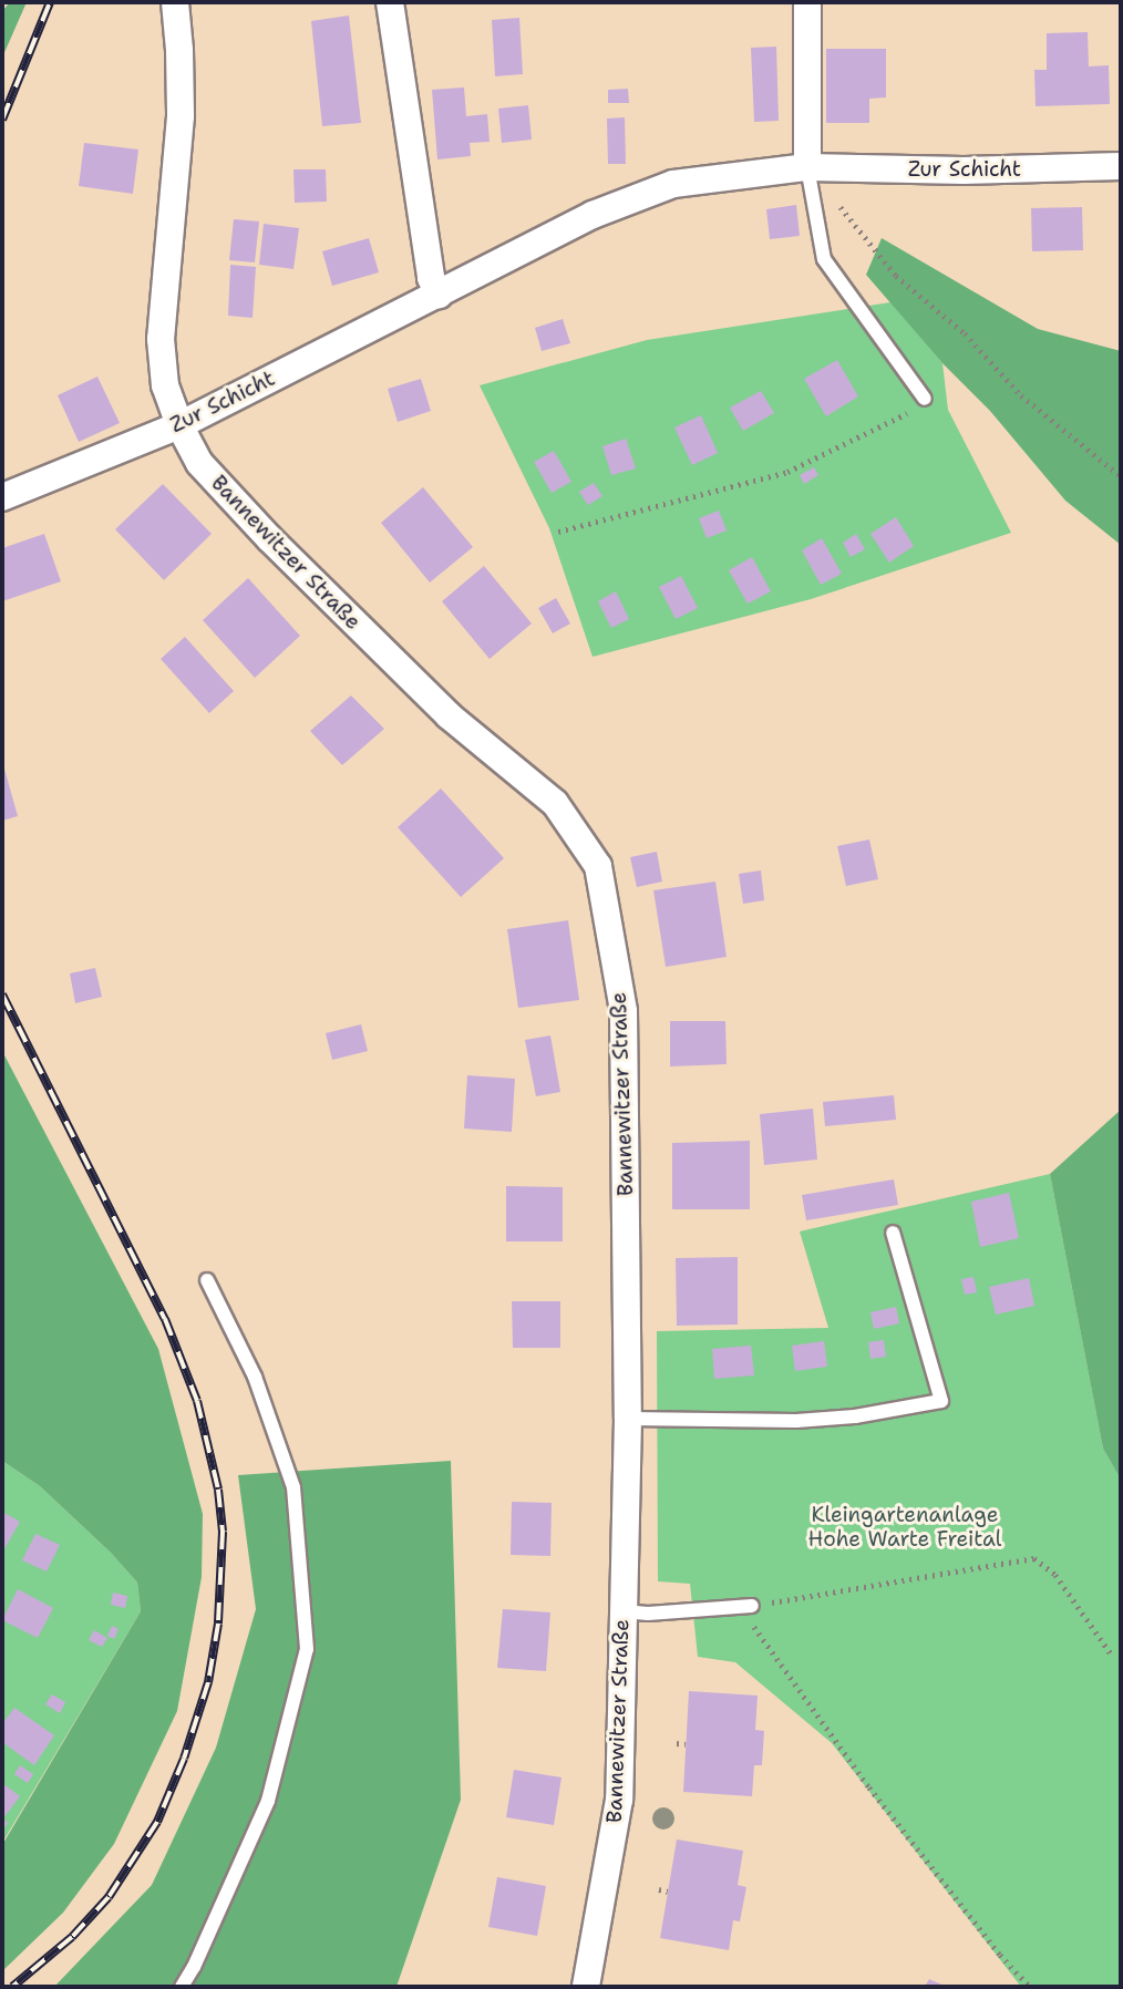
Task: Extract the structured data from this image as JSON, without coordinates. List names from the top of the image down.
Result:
{
  "streets": {
    "street": ["Zur Schicht", "Bannewitzer Straße"]
  },
  "crossings": [
    ["Zur Schicht", "Bannewitzer Straße"]
  ],
  "parks": ["Kleingartenanlage Hohe Warte Freital"]
}
